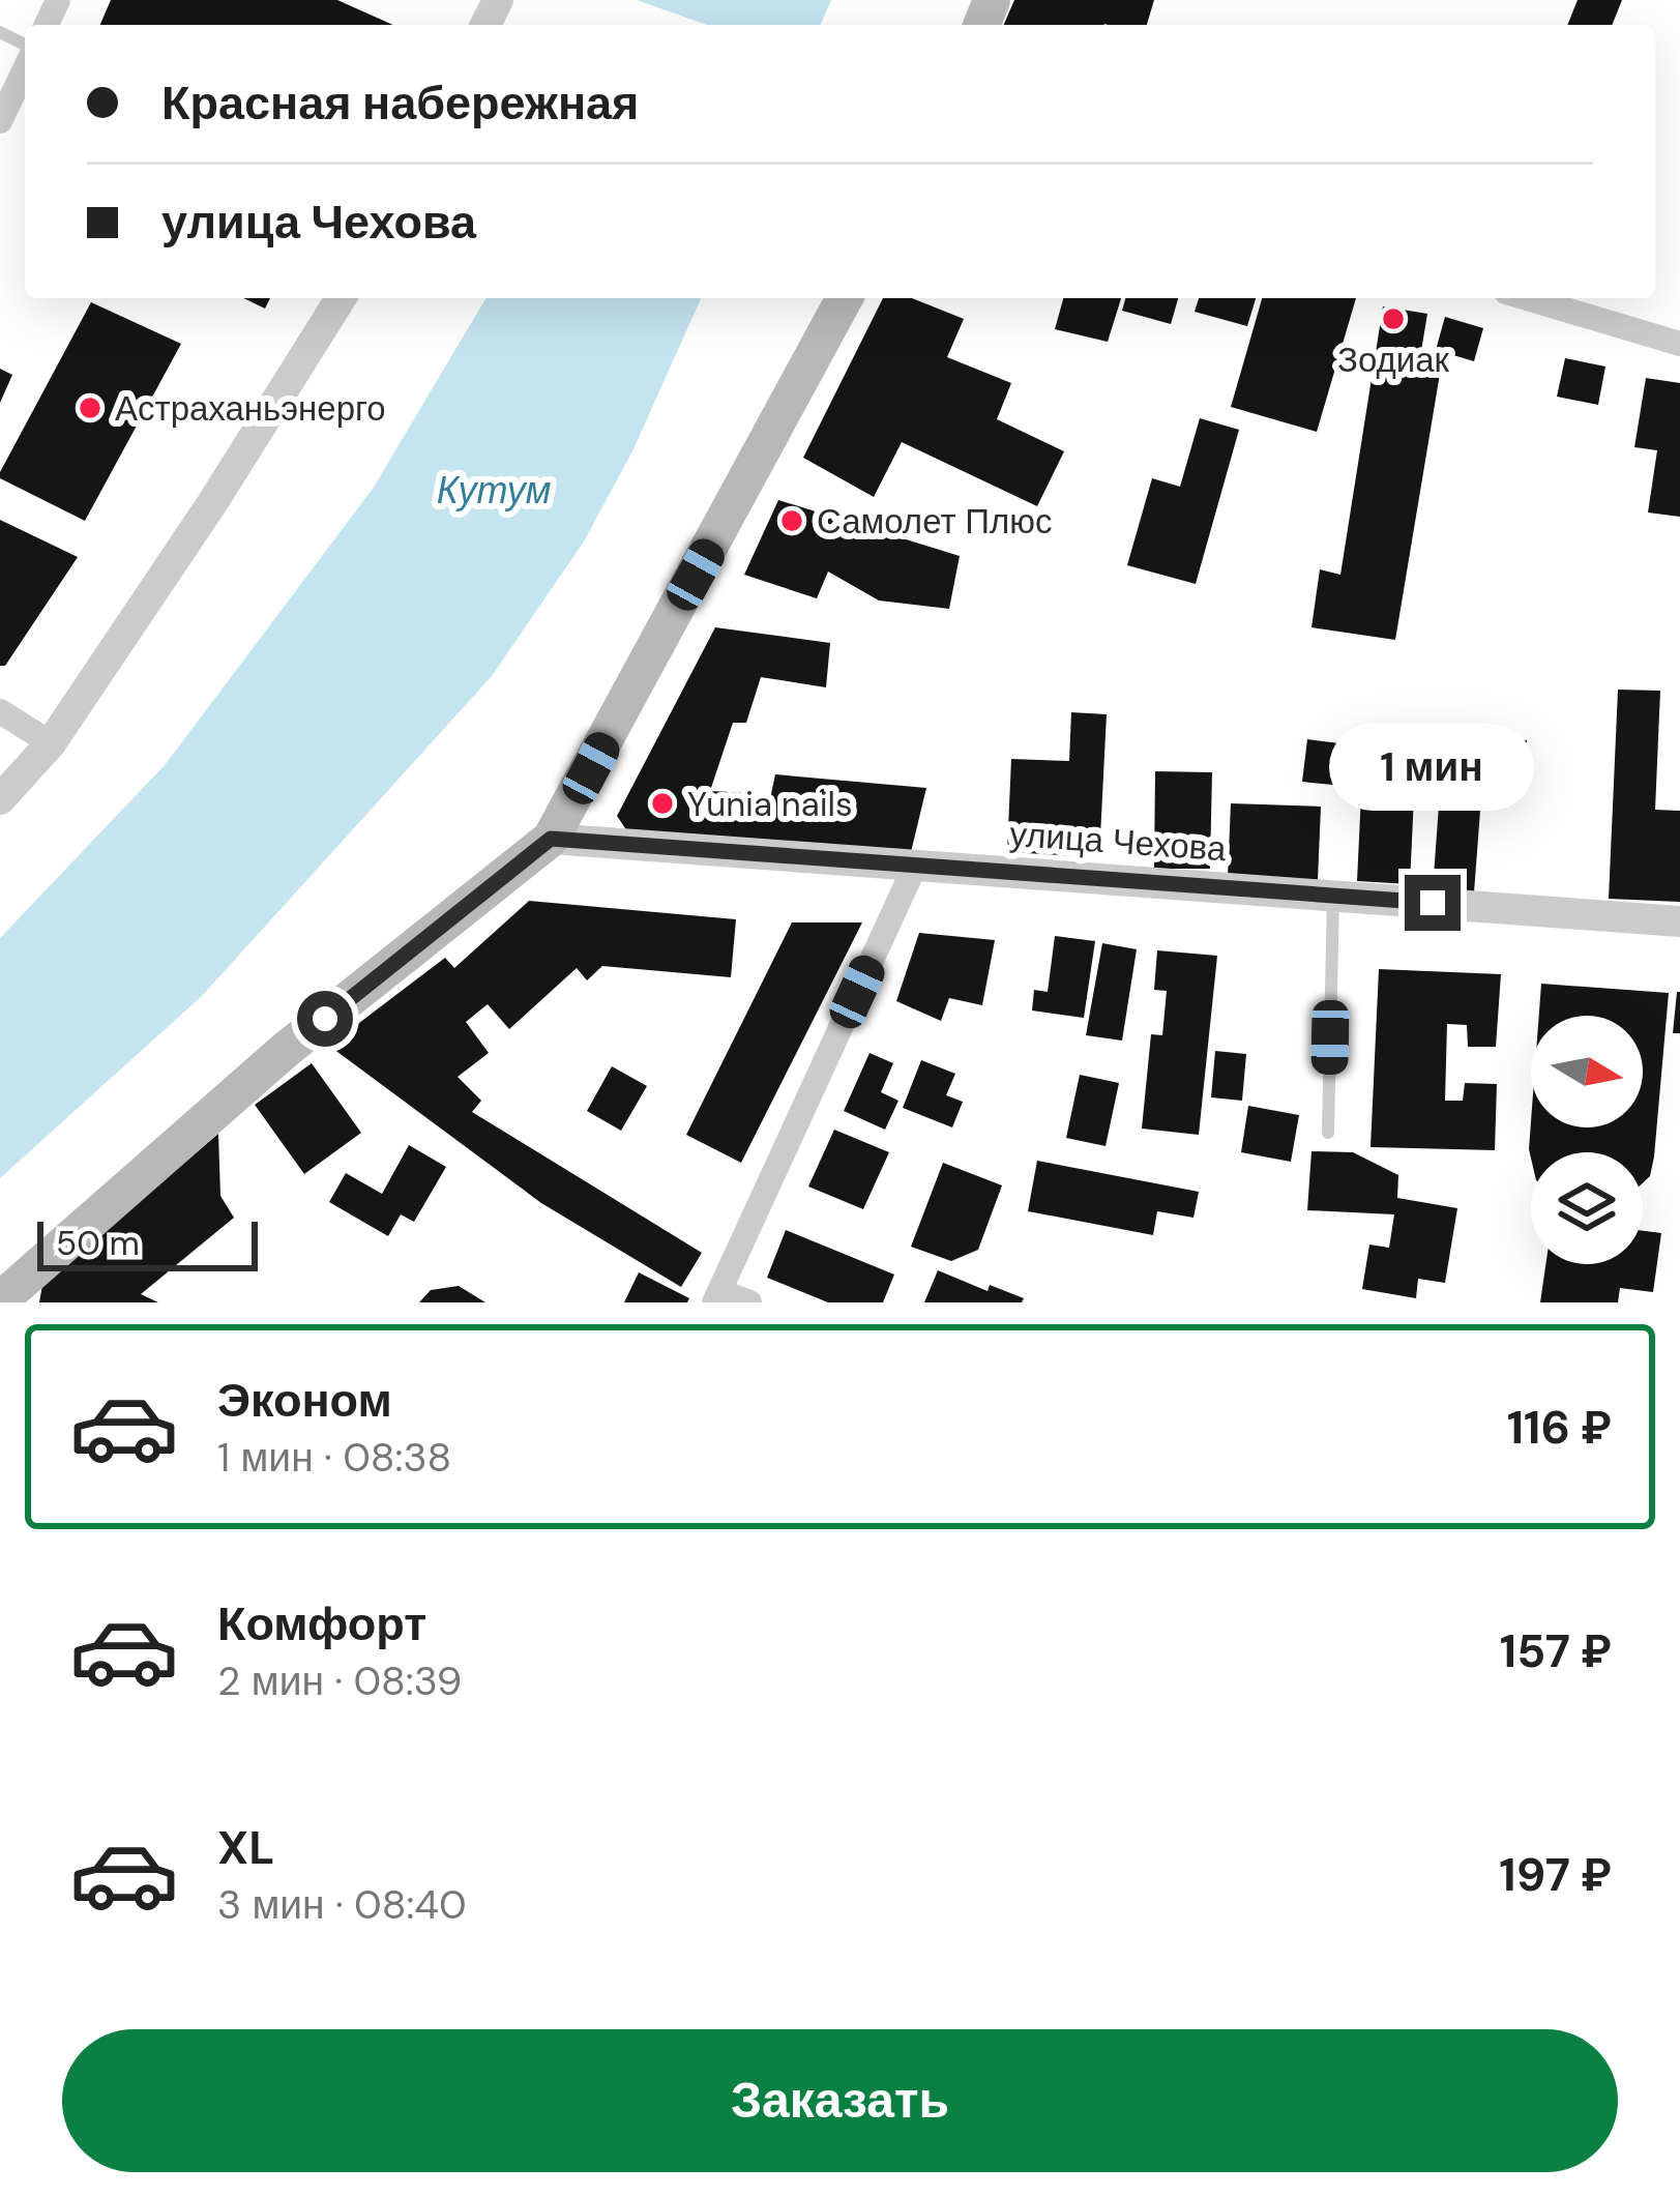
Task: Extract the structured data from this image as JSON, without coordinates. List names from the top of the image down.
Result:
{
  "streets": {
    "street": ["улица Чехова"]
  },
  "water": ["Кутум"],
  "places": [
    "Зодиак",
    "Астраханьэнерго",
    "Самолет Плюс",
    "Yunia nails"
  ],
  "scale_bar": "50 m",
  "north": "right",
  "page": {
    "banner": ["Красная набережная", "улица Чехова"],
    "bubble": "1 мин",
    "scale": "50 m",
    "list": [
      {
        "name": "Эконом",
        "note": "1 мин · 08:38",
        "value": "116 ₽"
      },
      {
        "name": "Комфорт",
        "note": "2 мин · 08:39",
        "value": "157 ₽"
      },
      {
        "name": "XL",
        "note": "3 мин · 08:40",
        "value": "197 ₽"
      }
    ],
    "buttons": "Заказать"
  }
}
